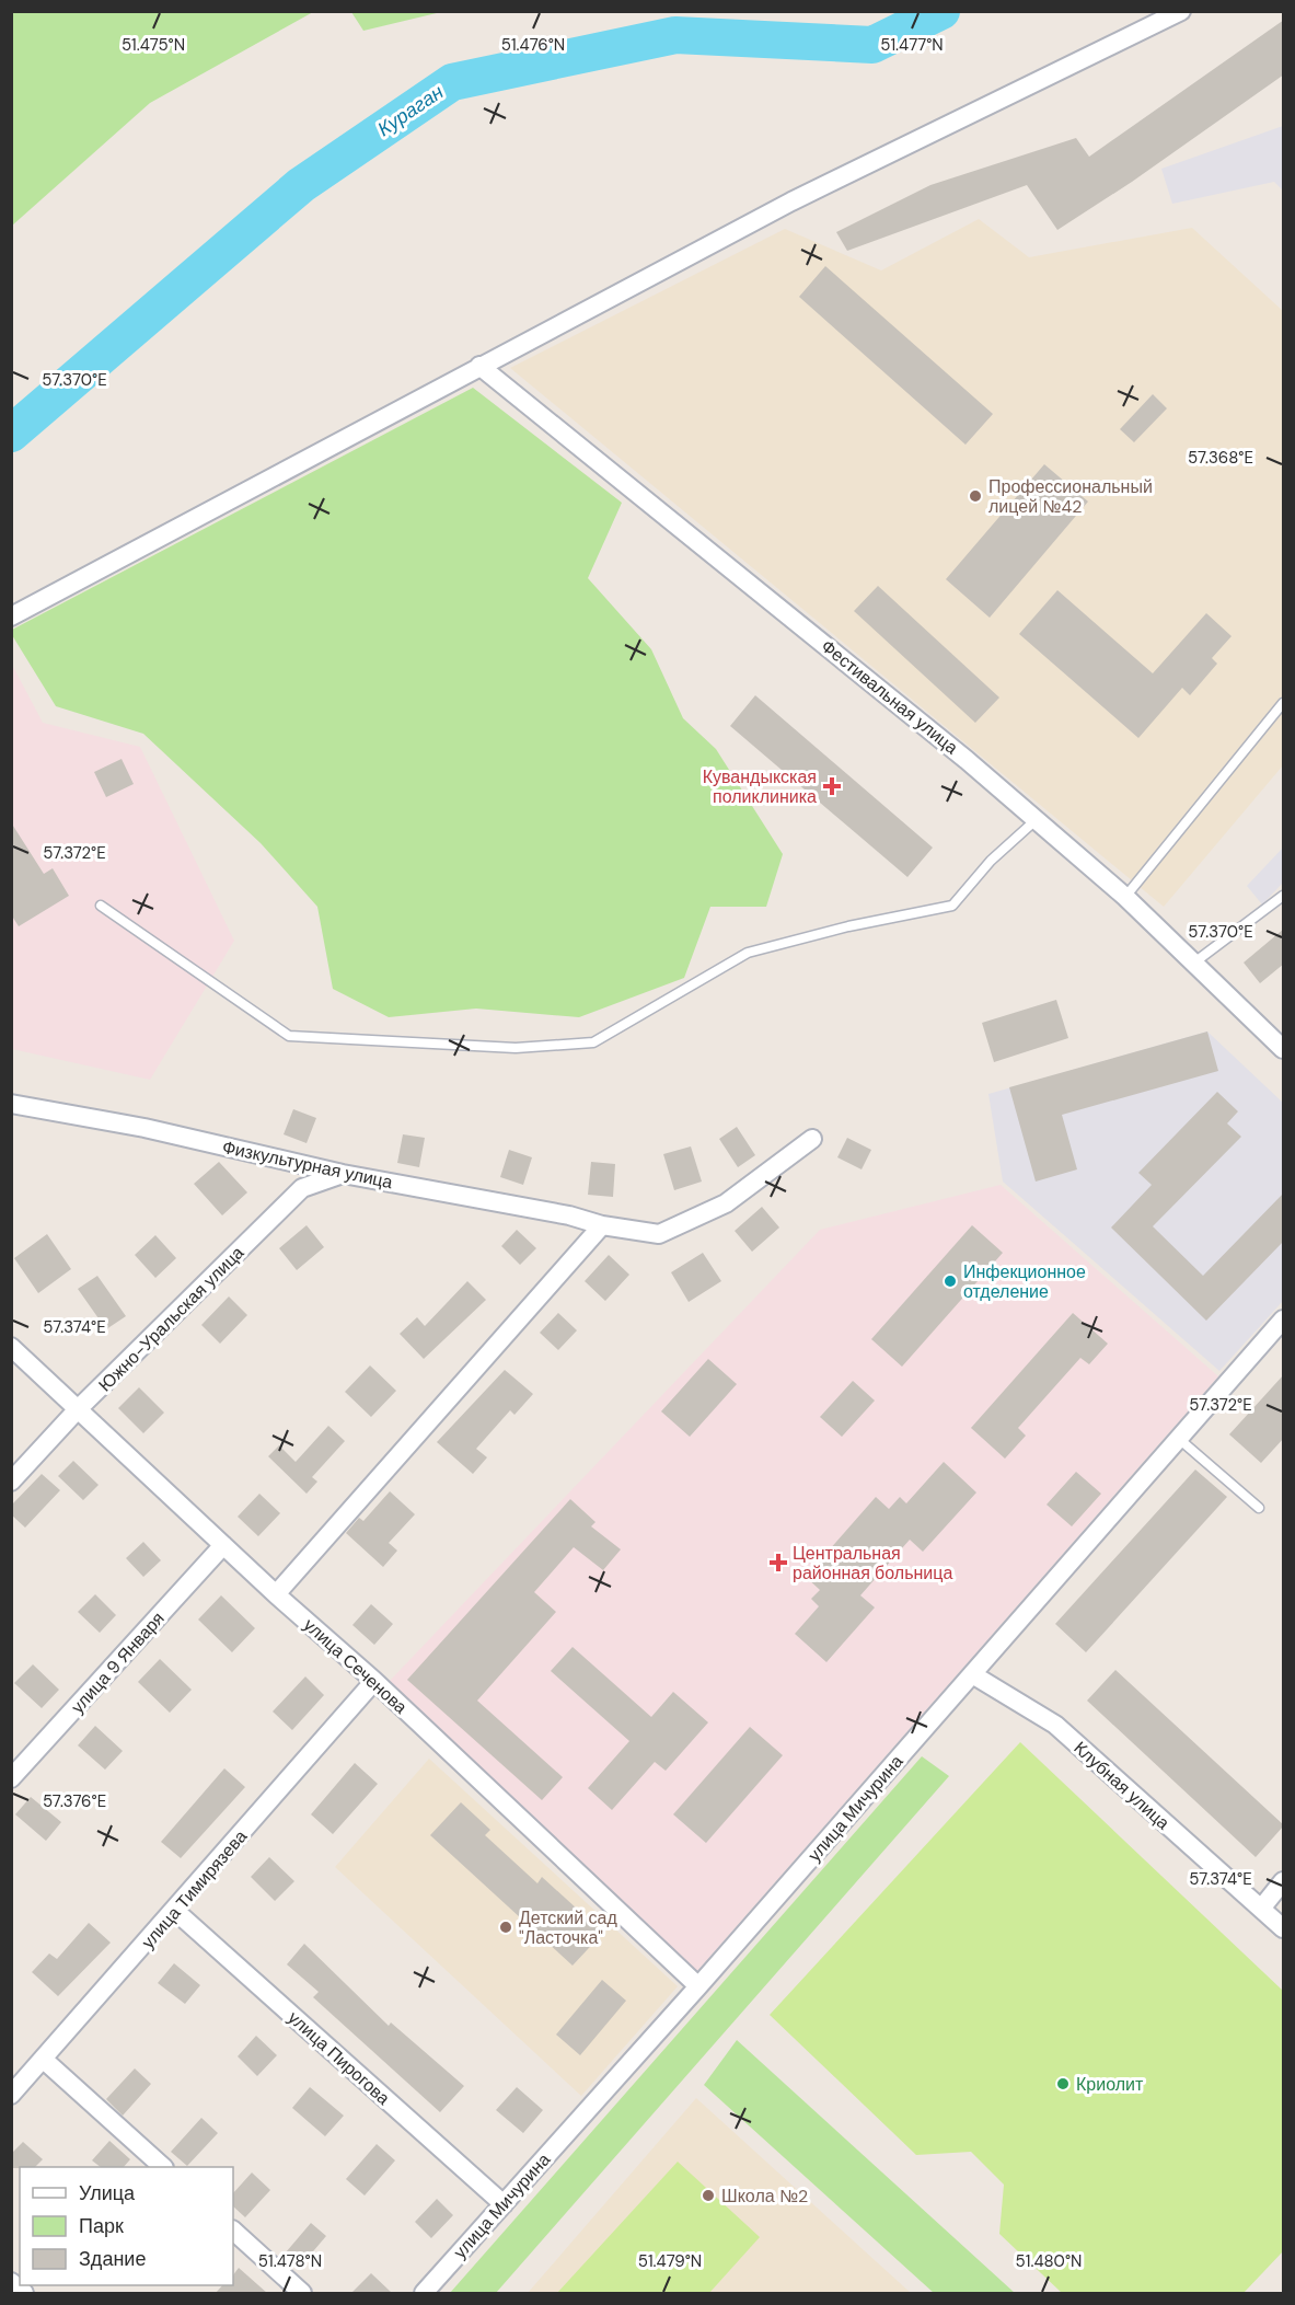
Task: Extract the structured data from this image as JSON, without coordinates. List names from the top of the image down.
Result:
{
  "streets": {
    "street": [
      "Фестивальная улица",
      "Физкультурная улица",
      "Южно-Уральская улица",
      "улица 9 Января",
      "улица Сеченова",
      "Клубная улица",
      "улица Мичурина",
      "улица Тимирязева",
      "улица Пирогова"
    ]
  },
  "crossings": [
    ["Физкультурная улица", "Южно-Уральская улица"],
    ["Южно-Уральская улица", "улица Сеченова"],
    ["улица 9 Января", "улица Сеченова"],
    ["улица Сеченова", "улица Мичурина"],
    ["улица Сеченова", "улица Тимирязева"],
    ["Клубная улица", "улица Мичурина"],
    ["улица Мичурина", "улица Пирогова"],
    ["улица Тимирязева", "улица Пирогова"]
  ],
  "water": ["Кураган"],
  "places": {
    "other": [
      "Профессиональный лицей №42",
      "Инфекционное отделение",
      "Детский сад \"Ласточка\"",
      "Криолит",
      "Школа №2"
    ],
    "health": ["Кувандыкская поликлиника", "Центральная районная больница"]
  },
  "legend": ["Улица", "Парк", "Здание"],
  "coordinates": [
    "51.475°N",
    "51.476°N",
    "51.477°N",
    "57.370°E",
    "57.368°E",
    "57.372°E",
    "57.374°E",
    "57.376°E",
    "51.478°N",
    "51.479°N",
    "51.480°N"
  ]
}
